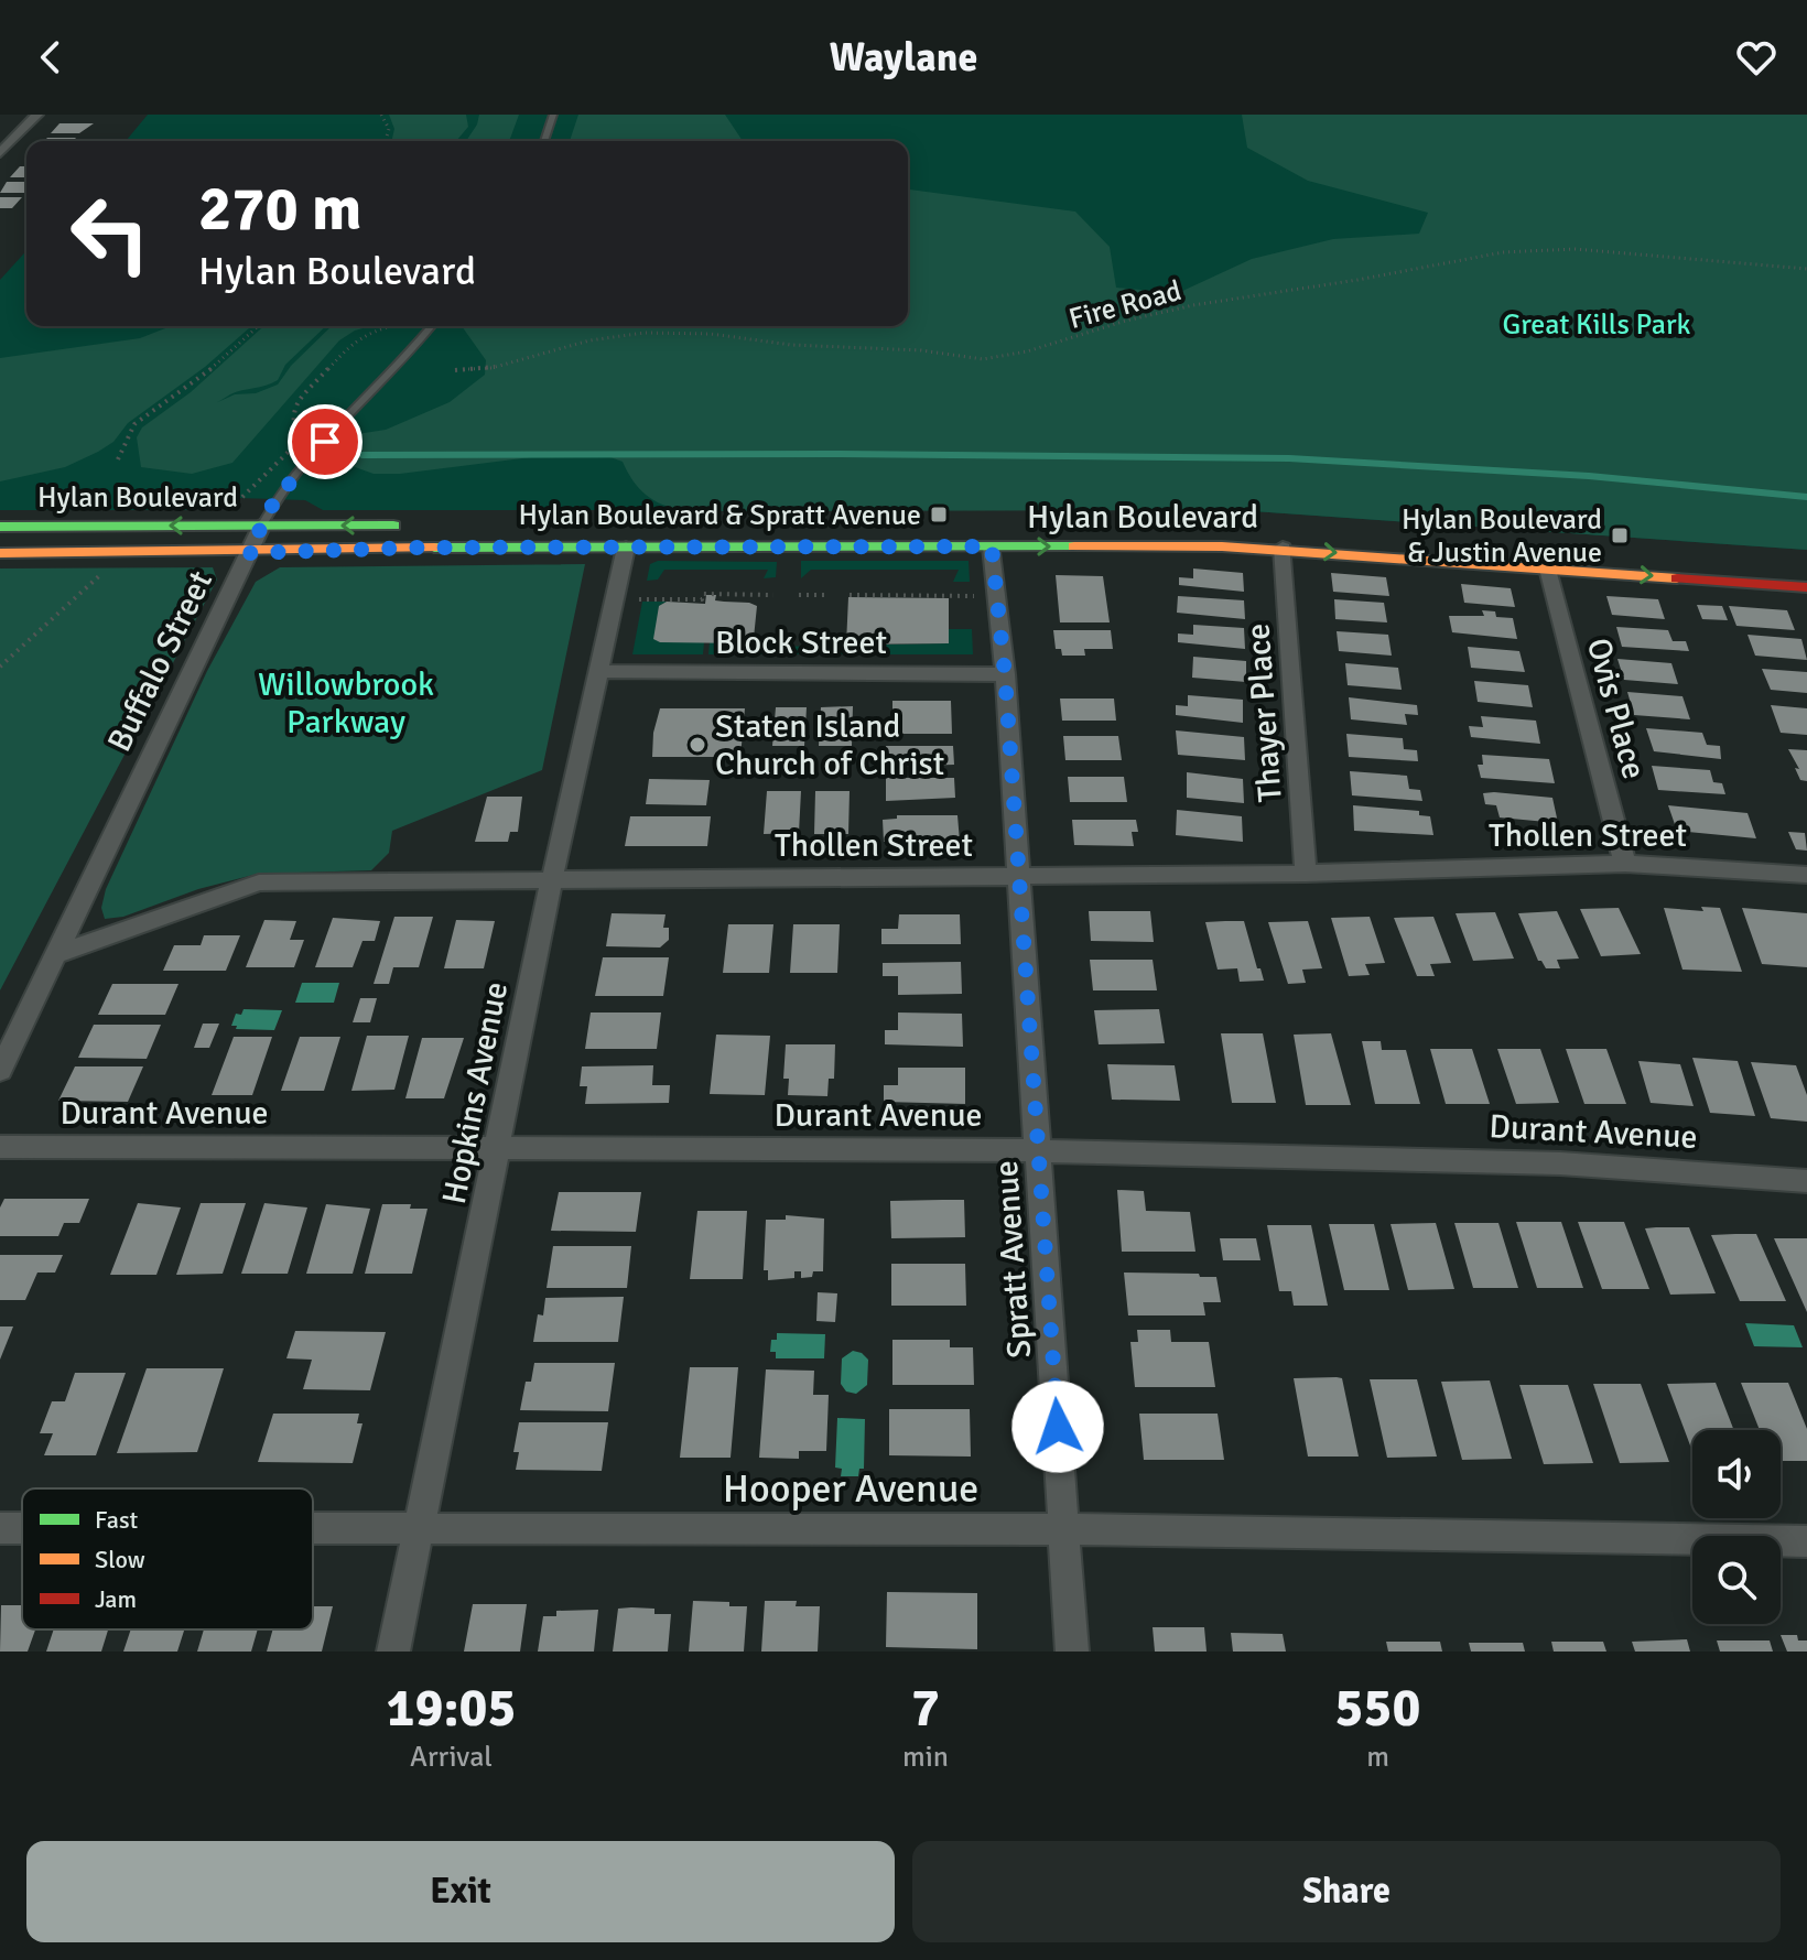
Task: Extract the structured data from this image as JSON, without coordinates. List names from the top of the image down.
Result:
{
  "streets": {
    "main road": ["Hylan Boulevard"],
    "street": [
      "Block Street",
      "Buffalo Street",
      "Ovis Place",
      "Thayer Place",
      "Thollen Street",
      "Hopkins Avenue",
      "Durant Avenue",
      "Spratt Avenue",
      "Hooper Avenue"
    ],
    "path": ["Fire Road"]
  },
  "crossings": [
    ["Hylan Boulevard", "Buffalo Street"],
    ["Hylan Boulevard", "Ovis Place"],
    ["Hylan Boulevard", "Thayer Place"],
    ["Hylan Boulevard", "Hopkins Avenue"],
    ["Hylan Boulevard", "Spratt Avenue"],
    ["Block Street", "Hopkins Avenue"],
    ["Block Street", "Spratt Avenue"],
    ["Buffalo Street", "Thollen Street"],
    ["Ovis Place", "Thollen Street"],
    ["Thayer Place", "Thollen Street"],
    ["Thollen Street", "Hopkins Avenue"],
    ["Thollen Street", "Spratt Avenue"],
    ["Hopkins Avenue", "Durant Avenue"],
    ["Hopkins Avenue", "Hooper Avenue"],
    ["Durant Avenue", "Spratt Avenue"],
    ["Spratt Avenue", "Hooper Avenue"]
  ],
  "parks": ["Great Kills Park", "Willowbrook Parkway"],
  "places": {
    "transit": ["Hylan Boulevard & Spratt Avenue", "Hylan Boulevard & Justin Avenue"],
    "other": ["Staten Island Church of Christ"]
  },
  "legend": ["Fast", "Slow", "Jam"],
  "page": {
    "header": "Waylane",
    "turn": ["270 m", "Hylan Boulevard"],
    "eta": [
      "19:05",
      "Arrival",
      "7",
      "min",
      "550",
      "m"
    ],
    "buttons": ["Exit", "Share"]
  }
}
